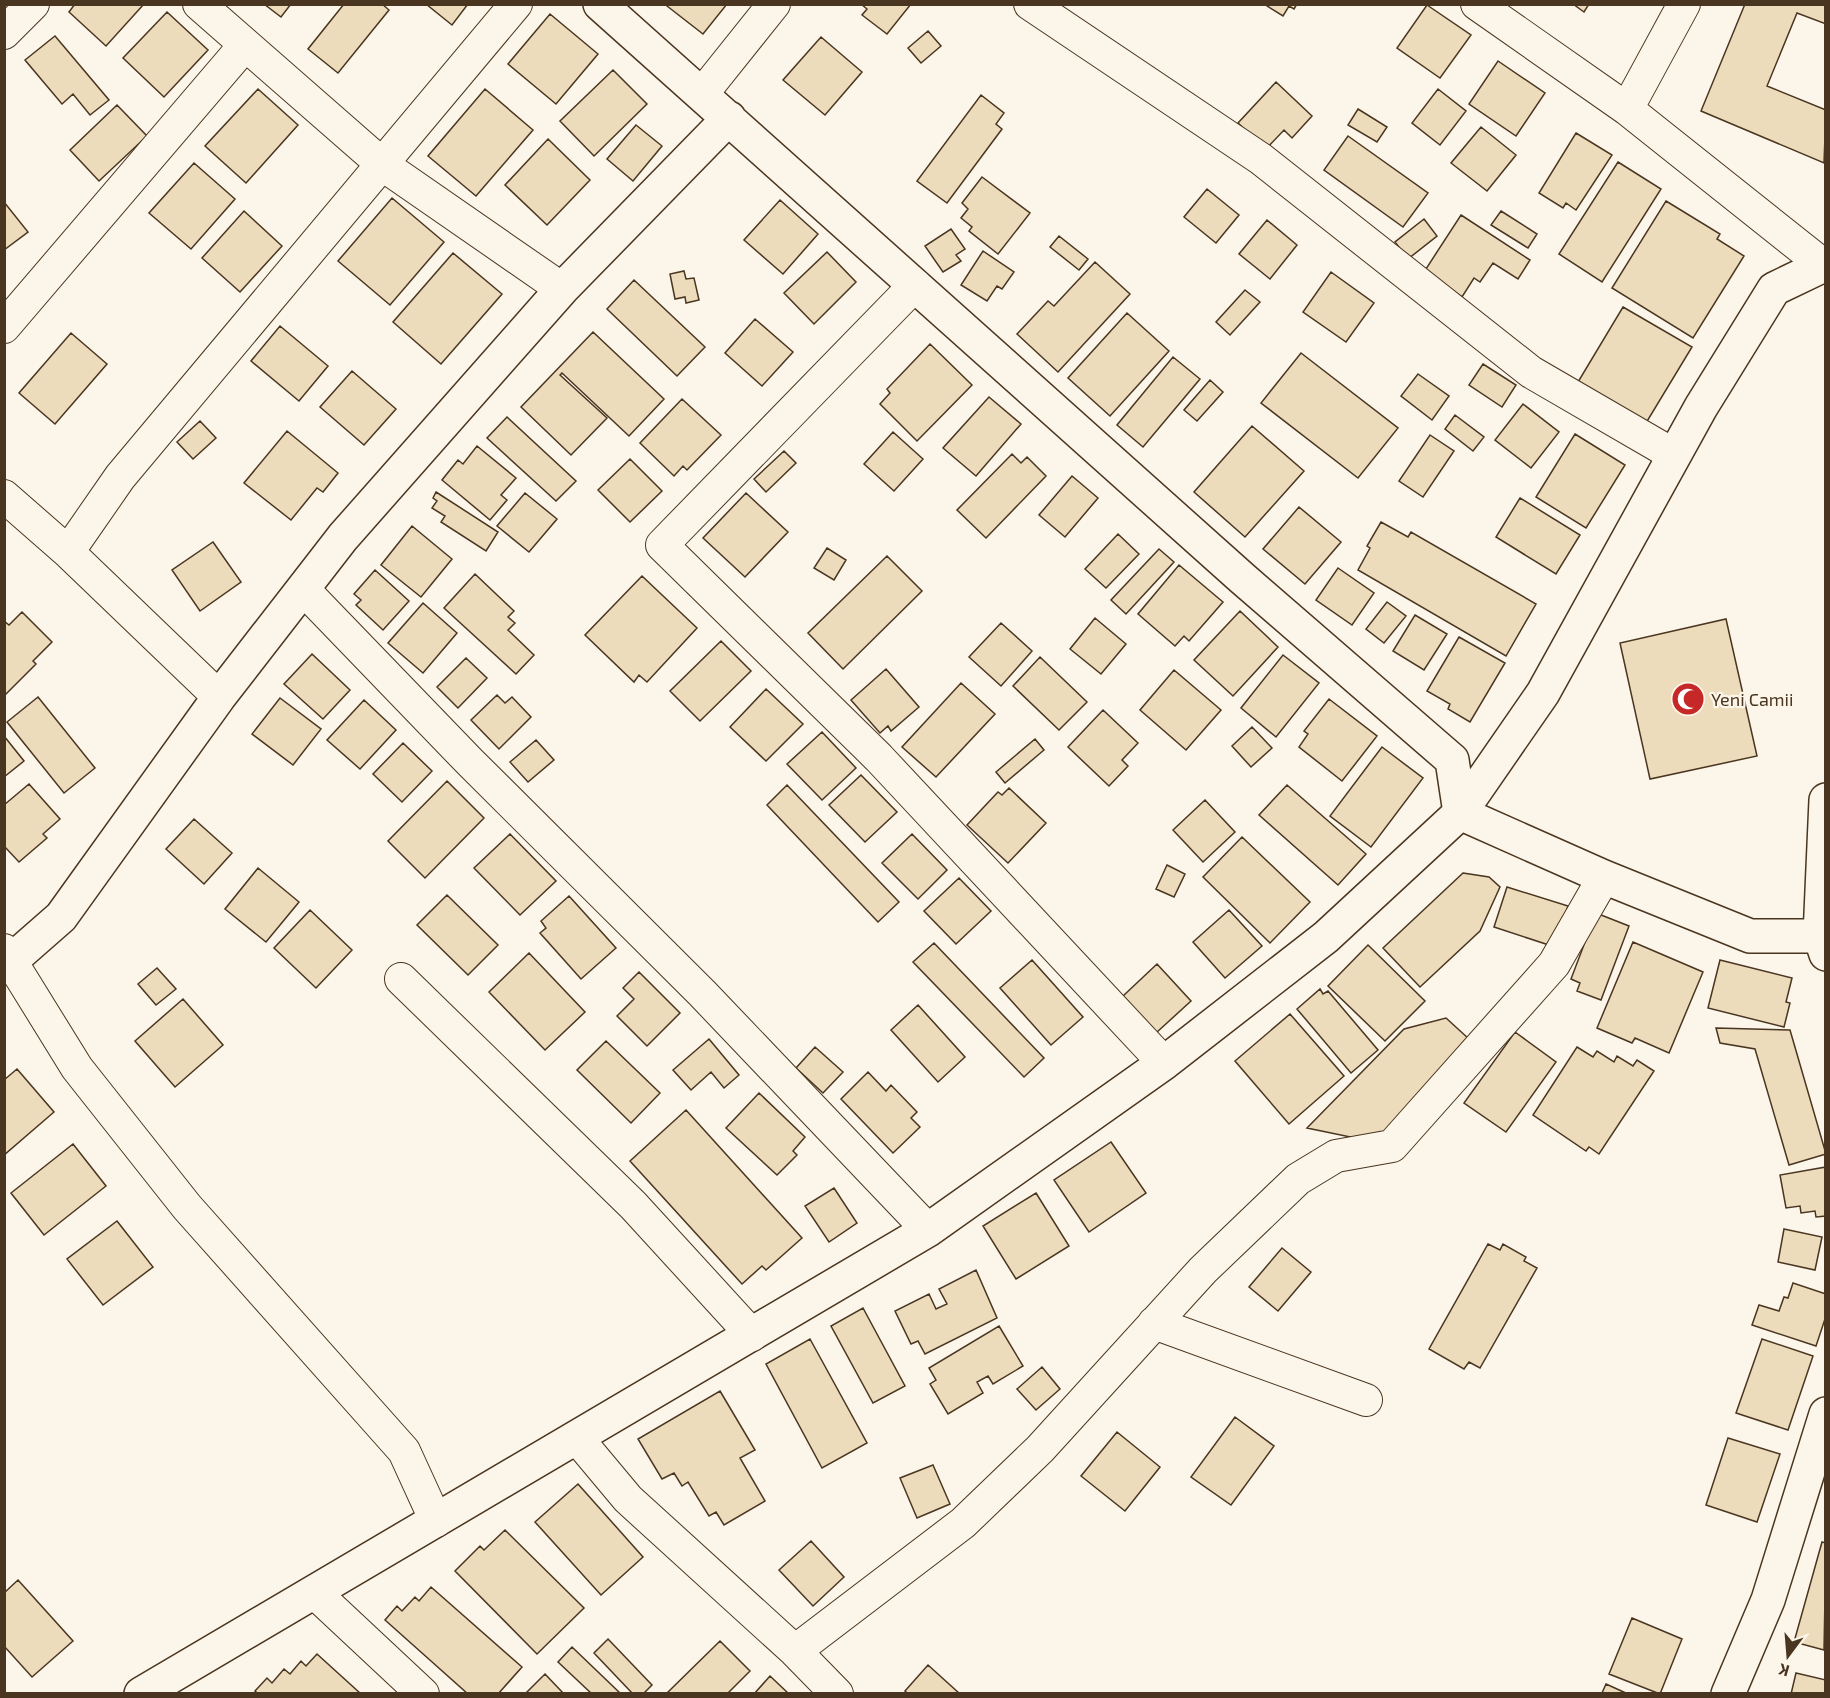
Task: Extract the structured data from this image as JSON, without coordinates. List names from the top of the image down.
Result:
{
  "places": {
    "mosque": ["Yeni Camii"]
  },
  "north": "bottom"
}
